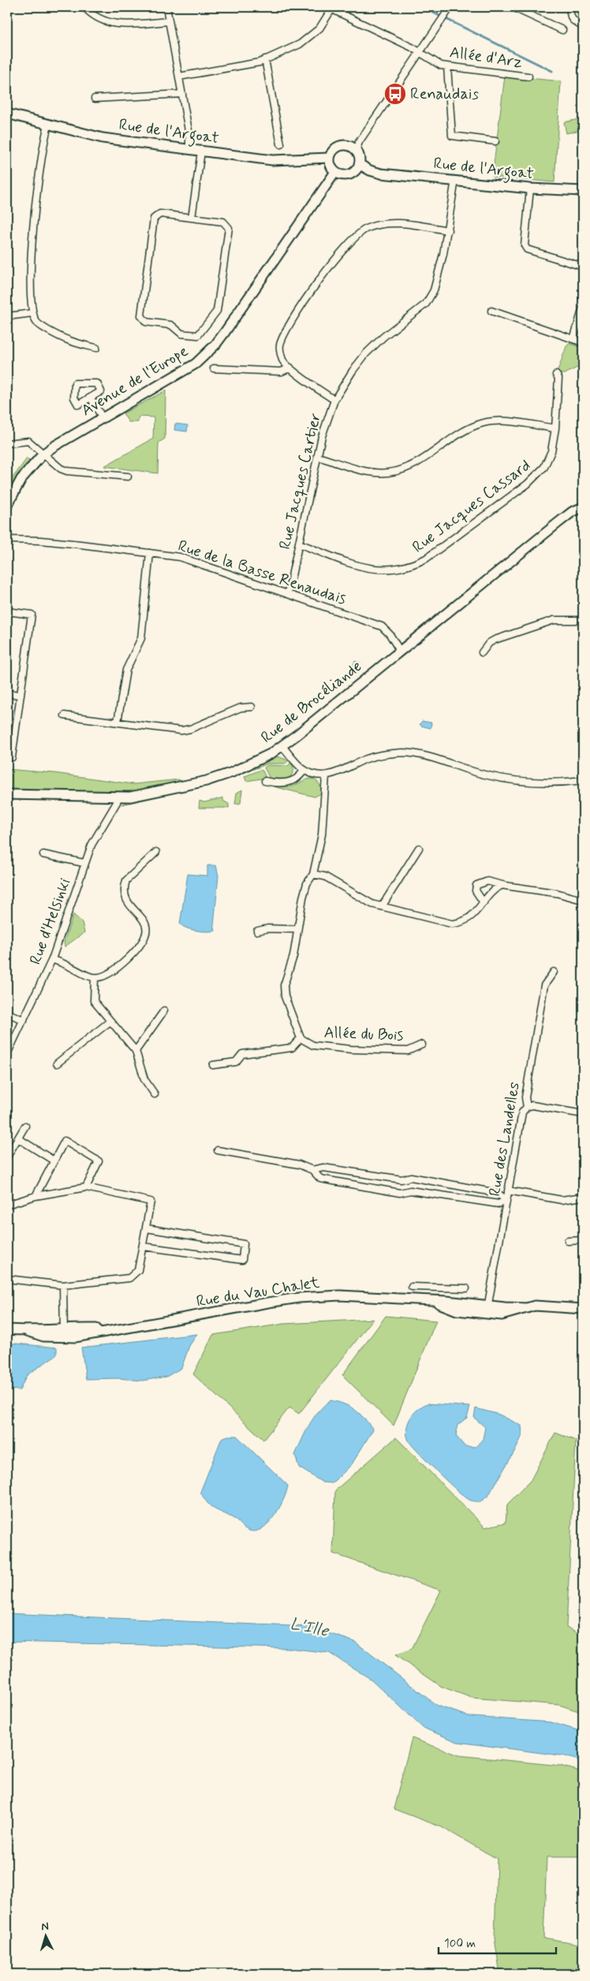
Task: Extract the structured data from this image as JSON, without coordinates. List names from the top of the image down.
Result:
{
  "streets": {
    "street": [
      "Allée d'Arz",
      "Rue de l'Argoat",
      "Avenue de l'Europe",
      "Rue Jacques Cartier",
      "Rue Jacques Cassard",
      "Rue de la Basse Renaudais",
      "Rue de Brocéliande",
      "Rue d'Helsinki",
      "Allée du Bois",
      "Rue des Landelles",
      "Rue du Vau Chalet"
    ]
  },
  "crossings": [
    ["Rue de l'Argoat", "Avenue de l'Europe"],
    ["Rue de l'Argoat", "Rue Jacques Cartier"],
    ["Rue Jacques Cartier", "Rue Jacques Cassard"],
    ["Rue Jacques Cartier", "Rue de la Basse Renaudais"],
    ["Rue de la Basse Renaudais", "Rue de Brocéliande"],
    ["Rue de Brocéliande", "Rue d'Helsinki"],
    ["Rue des Landelles", "Rue du Vau Chalet"]
  ],
  "water": ["L'Ille"],
  "places": {
    "bus stop": ["Renaudais"]
  },
  "scale_bar": "100 m",
  "north": "top"
}
